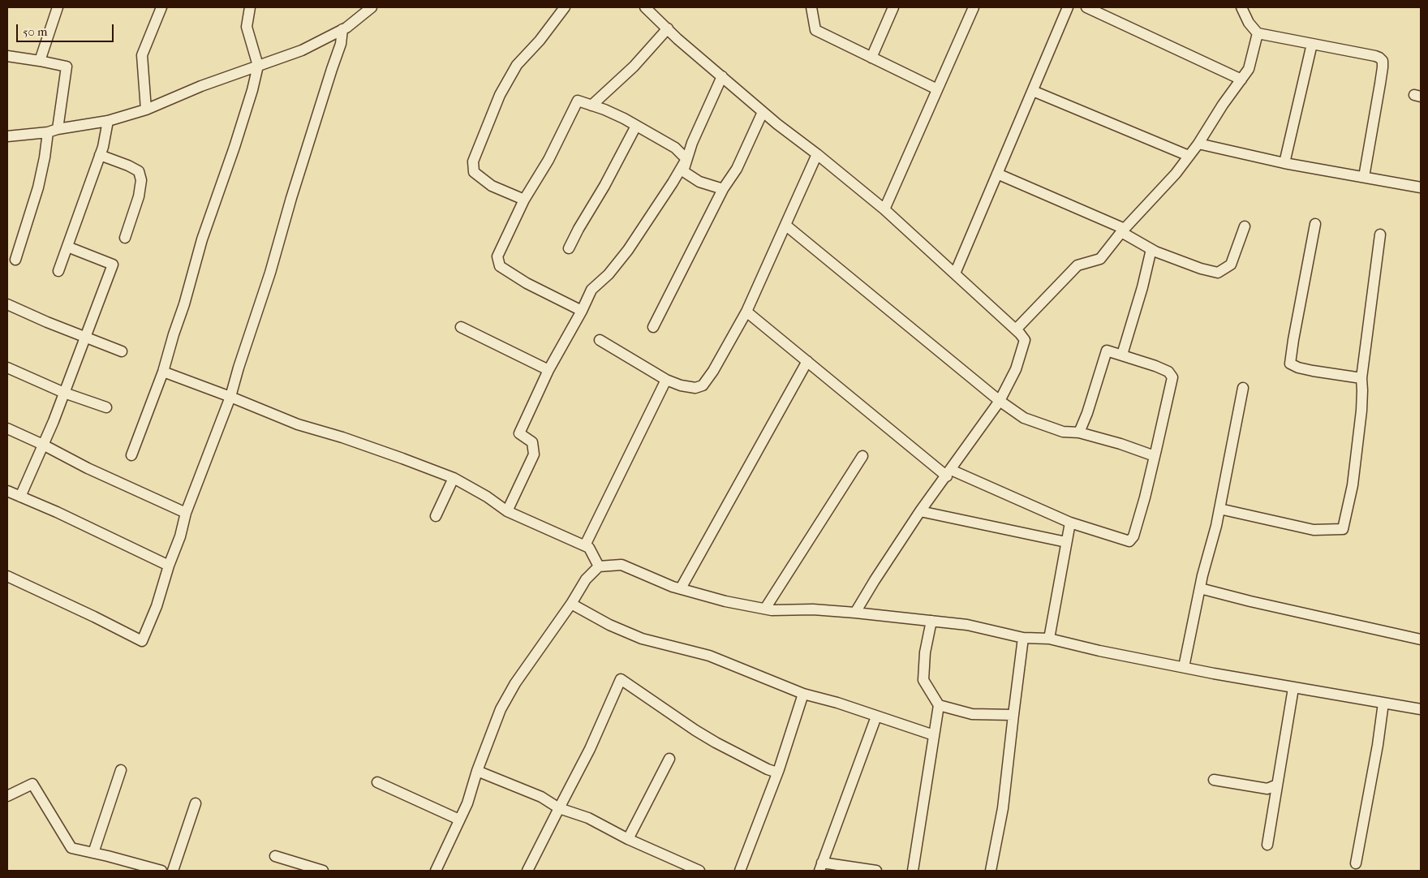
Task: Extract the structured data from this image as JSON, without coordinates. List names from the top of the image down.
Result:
{
  "scale_bar": "50 m"
}
